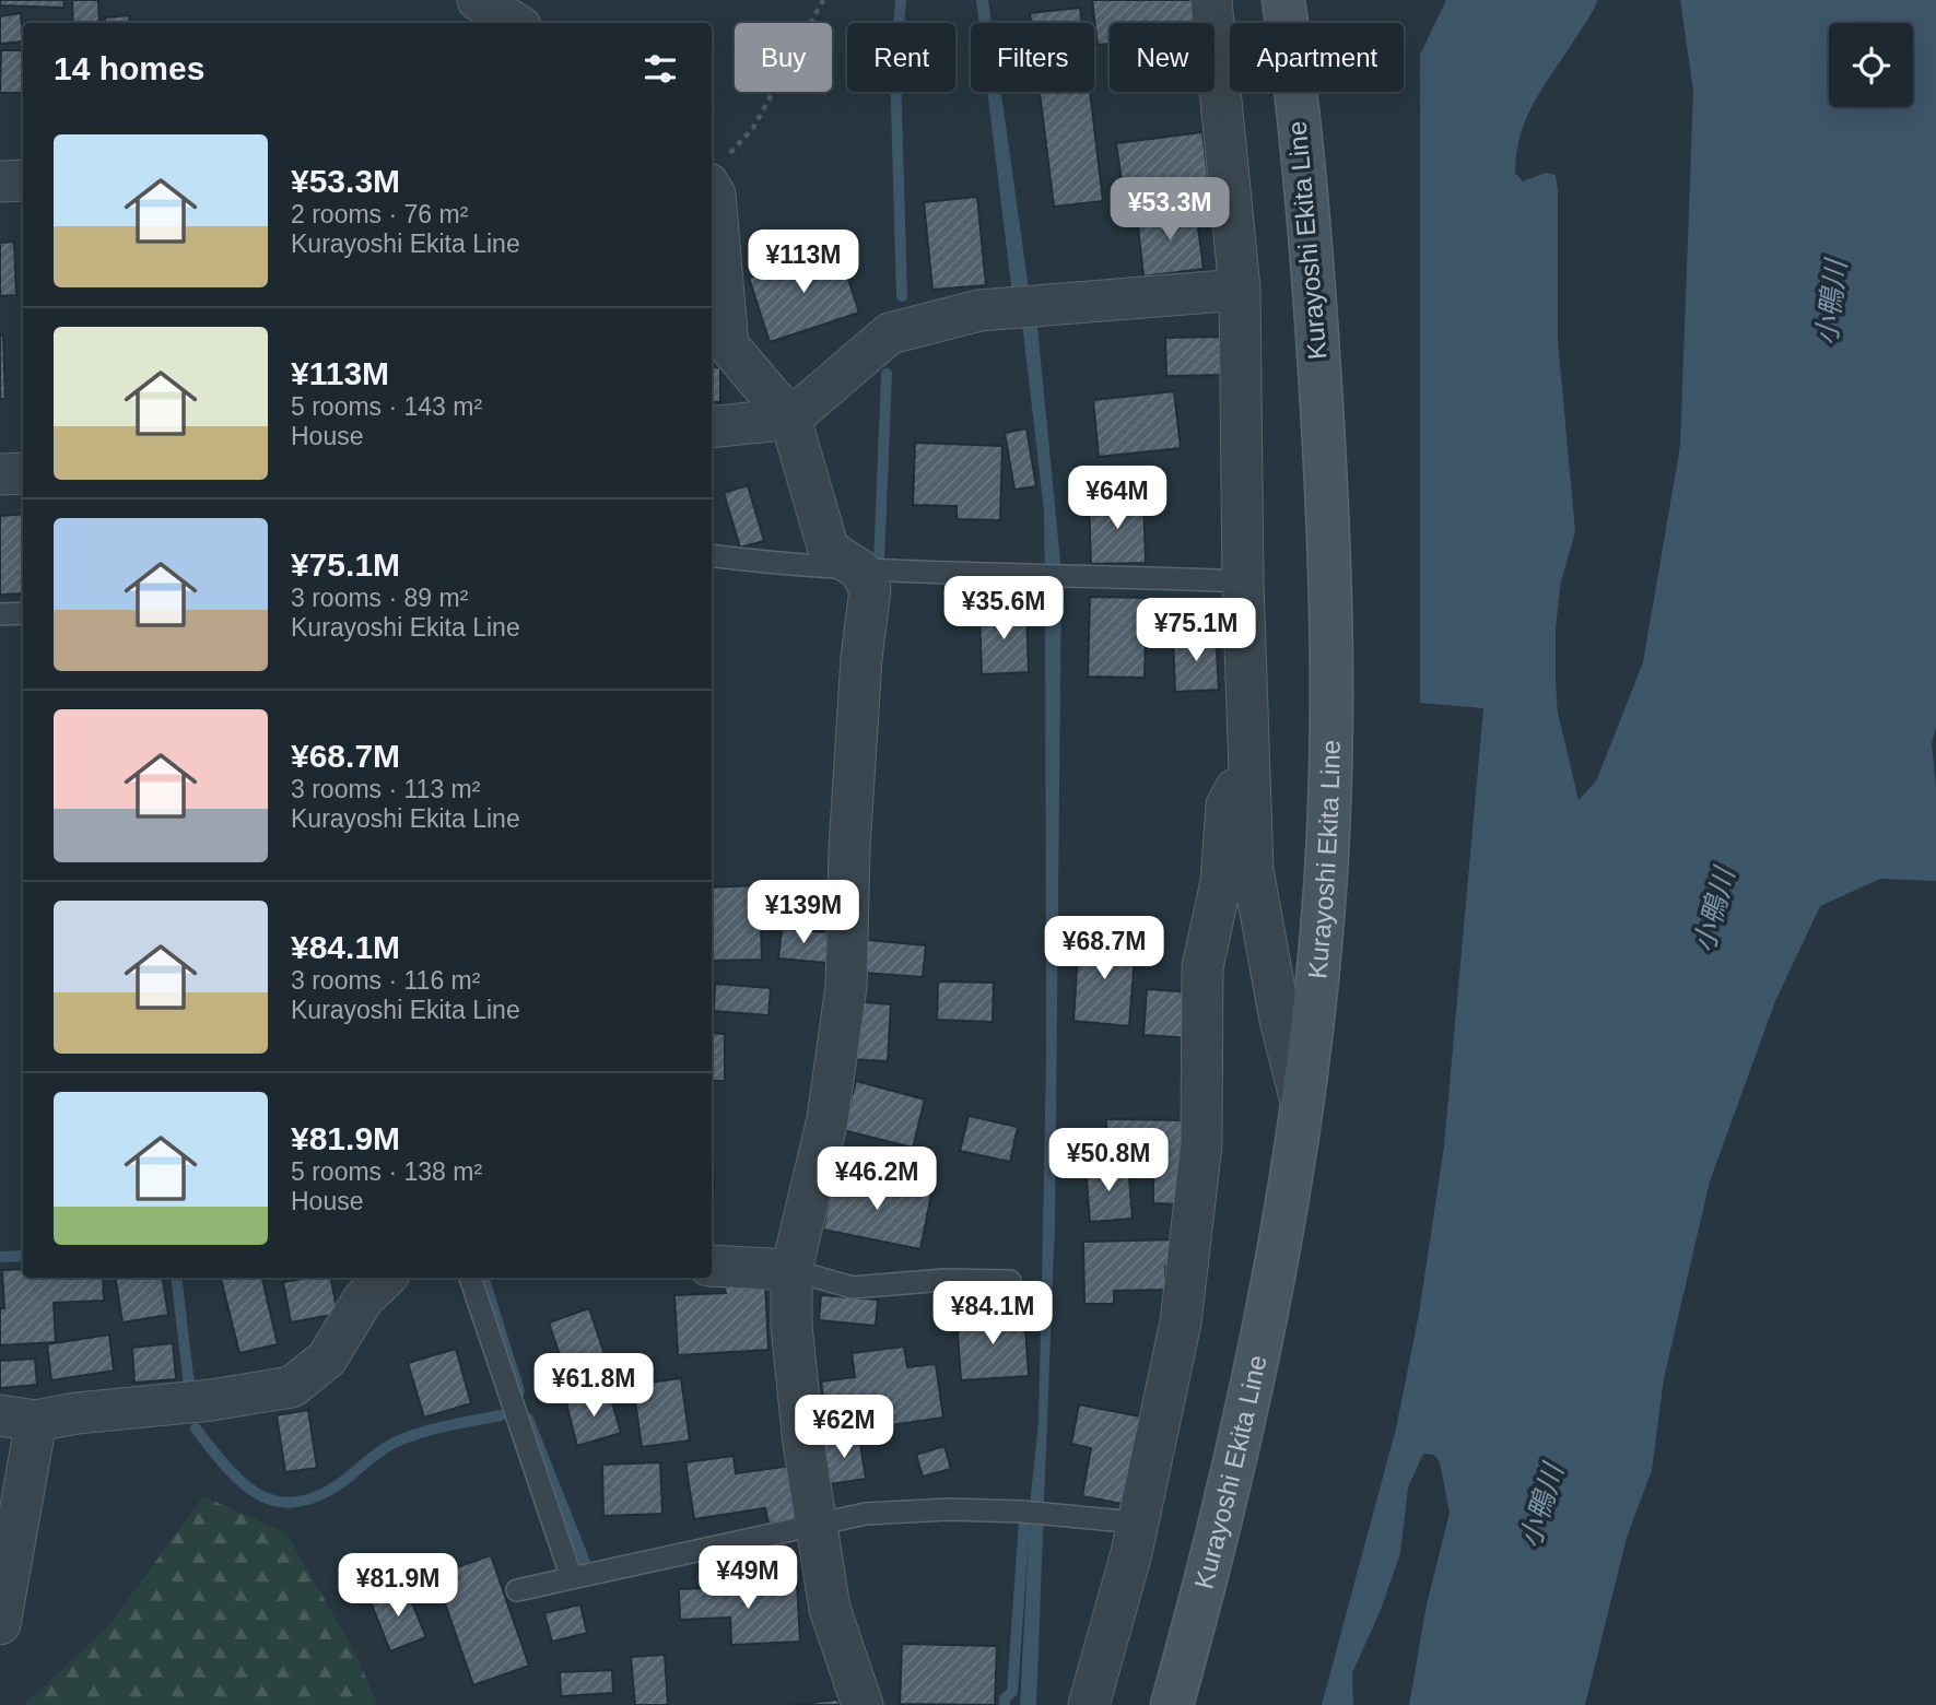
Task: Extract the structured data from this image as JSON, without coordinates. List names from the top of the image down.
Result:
{
  "streets": {
    "main road": ["Kurayoshi Ekita Line"]
  },
  "water": ["小鴨川"],
  "page": {
    "chip": [
      "Buy",
      "Rent",
      "Filters",
      "New",
      "Apartment"
    ],
    "heading": "14 homes",
    "list": [
      {
        "name": "¥53.3M",
        "note": "2 rooms · 76 m² · Kurayoshi Ekita Line"
      },
      {
        "name": "¥113M",
        "note": "5 rooms · 143 m² · House"
      },
      {
        "name": "¥75.1M",
        "note": "3 rooms · 89 m² · Kurayoshi Ekita Line"
      },
      {
        "name": "¥68.7M",
        "note": "3 rooms · 113 m² · Kurayoshi Ekita Line"
      },
      {
        "name": "¥84.1M",
        "note": "3 rooms · 116 m² · Kurayoshi Ekita Line"
      },
      {
        "name": "¥81.9M",
        "note": "5 rooms · 138 m² · House"
      }
    ],
    "price": [
      "¥53.3M",
      "¥113M",
      "¥64M",
      "¥35.6M",
      "¥75.1M",
      "¥139M",
      "¥68.7M",
      "¥50.8M",
      "¥46.2M",
      "¥84.1M",
      "¥61.8M",
      "¥62M",
      "¥49M",
      "¥81.9M"
    ]
  }
}
